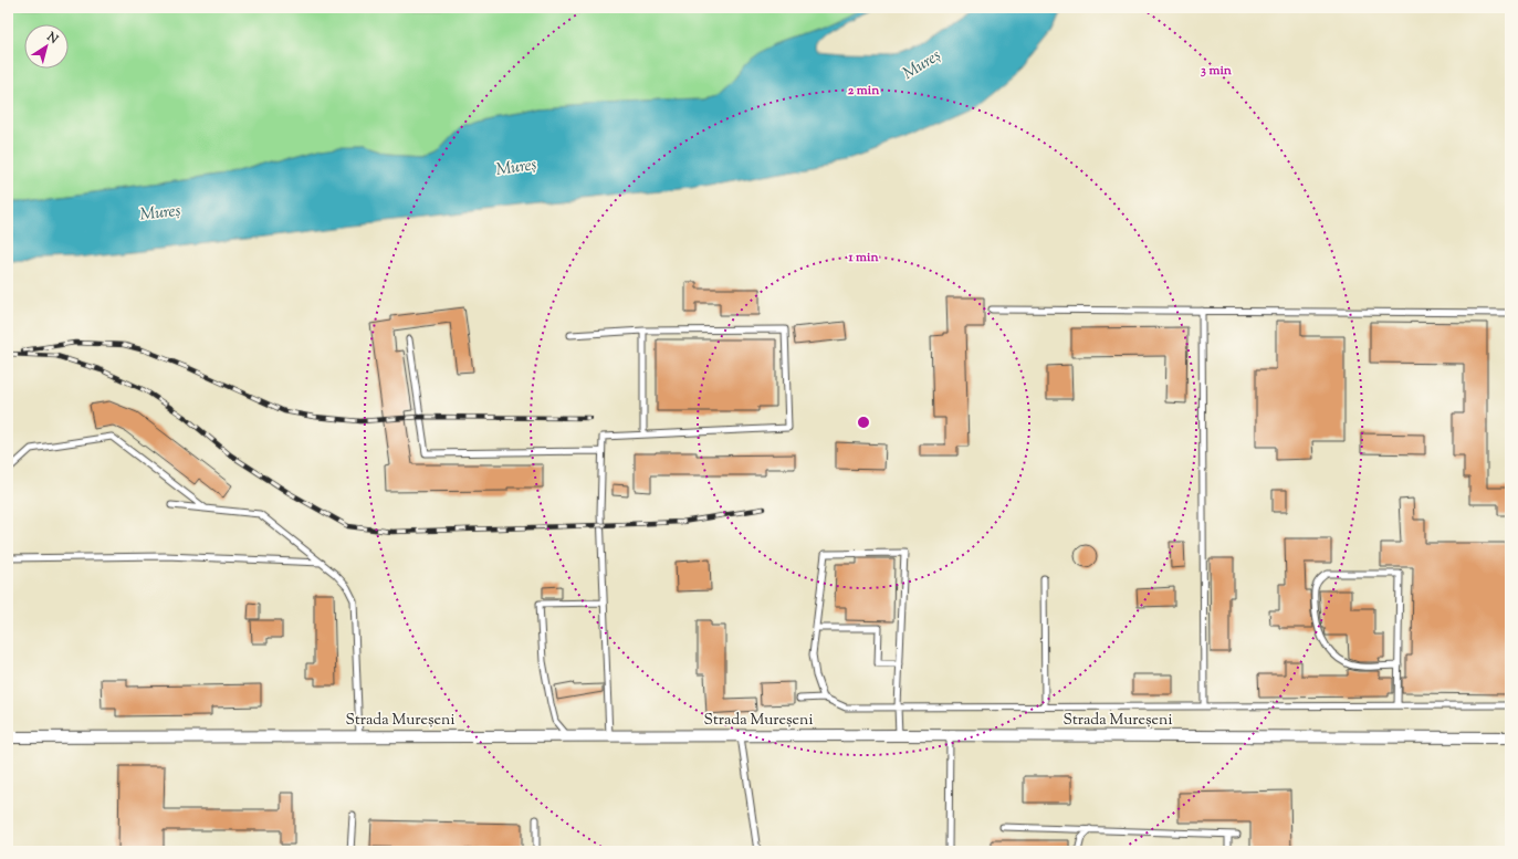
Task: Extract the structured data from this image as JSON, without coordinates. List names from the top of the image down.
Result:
{
  "streets": {
    "street": ["Strada Mureșeni"]
  },
  "water": ["Mureș"],
  "north": "top right",
  "rings": ["3 min", "2 min", "1 min"]
}
